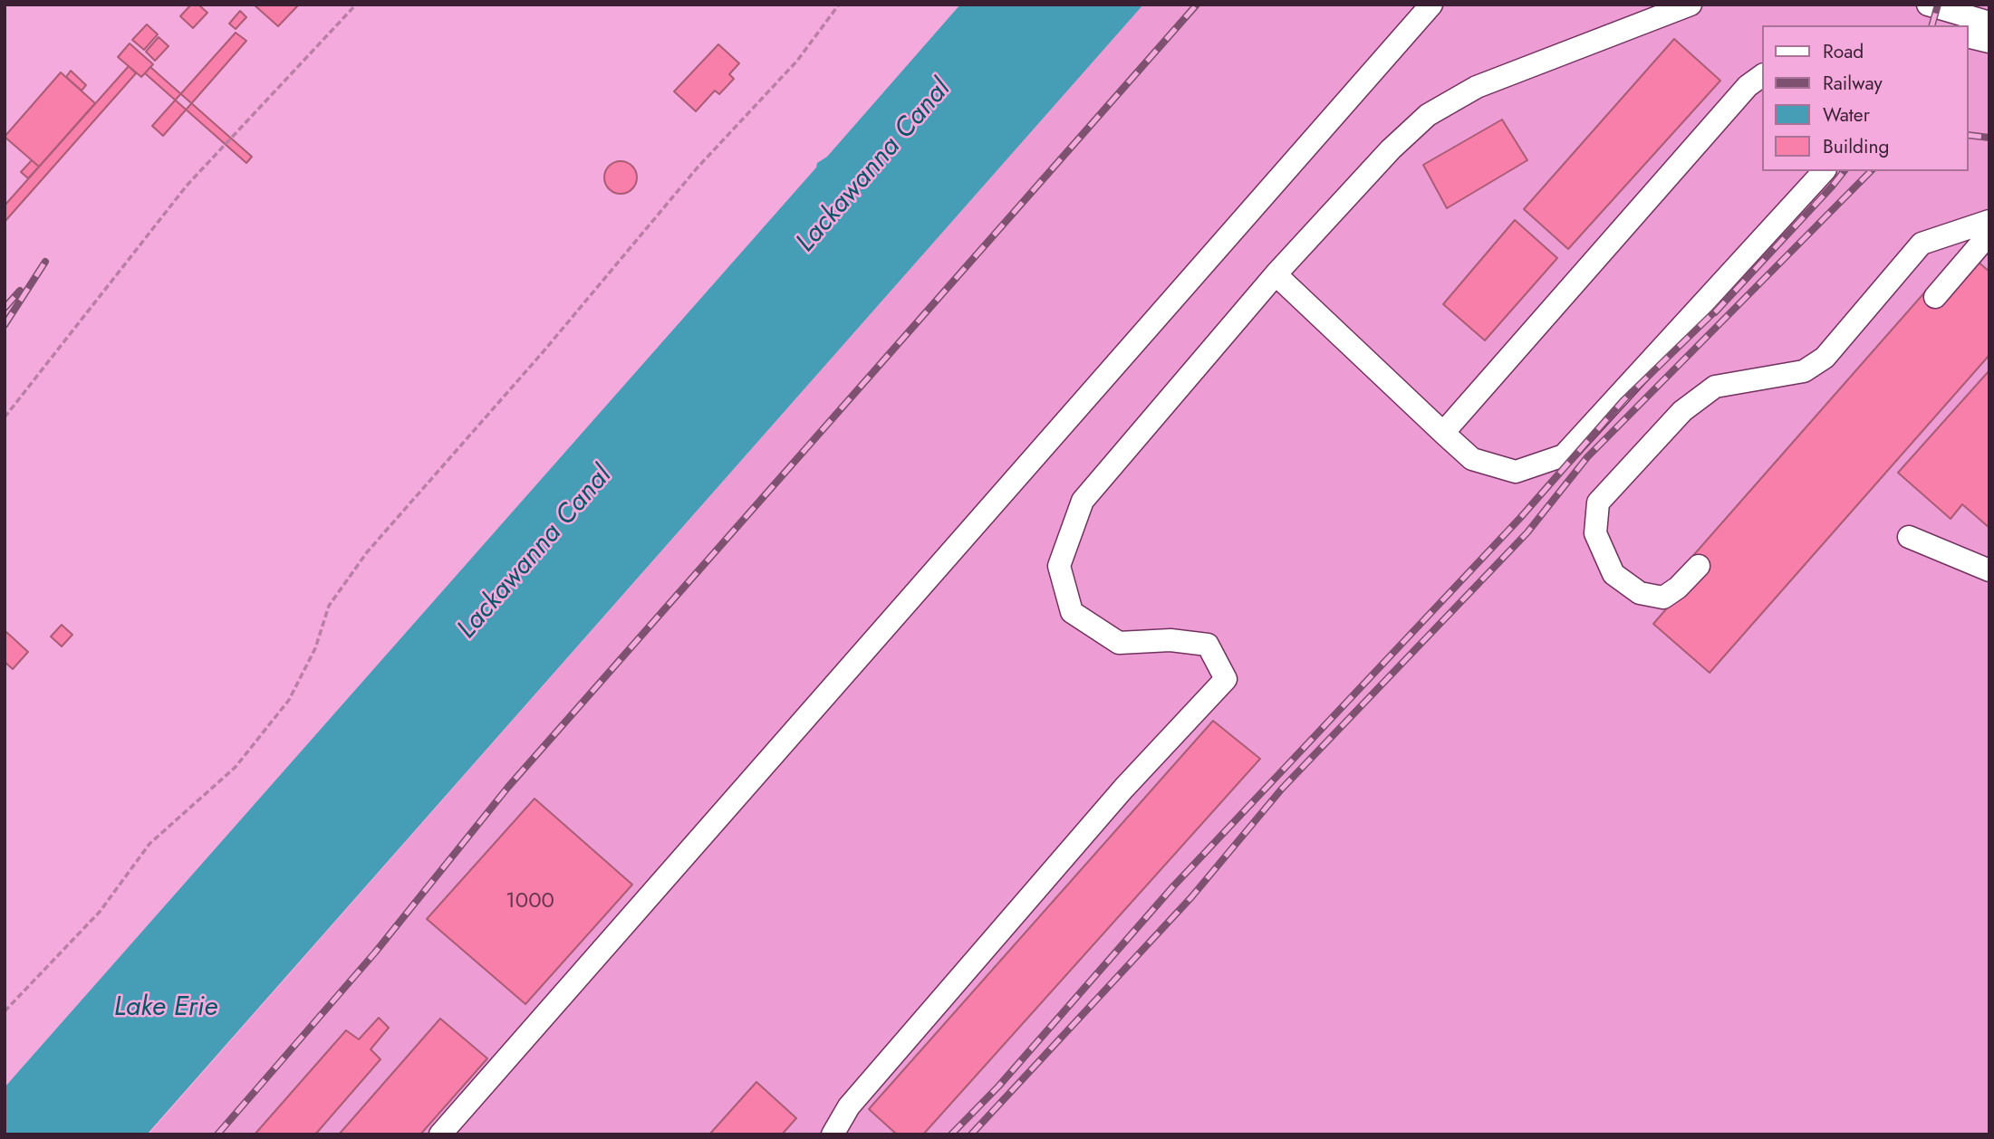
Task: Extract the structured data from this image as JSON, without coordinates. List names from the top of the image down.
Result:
{
  "water": ["Lackawanna Canal", "Lake Erie"],
  "house_numbers": ["1000"],
  "legend": [
    "Road",
    "Railway",
    "Water",
    "Building"
  ]
}
